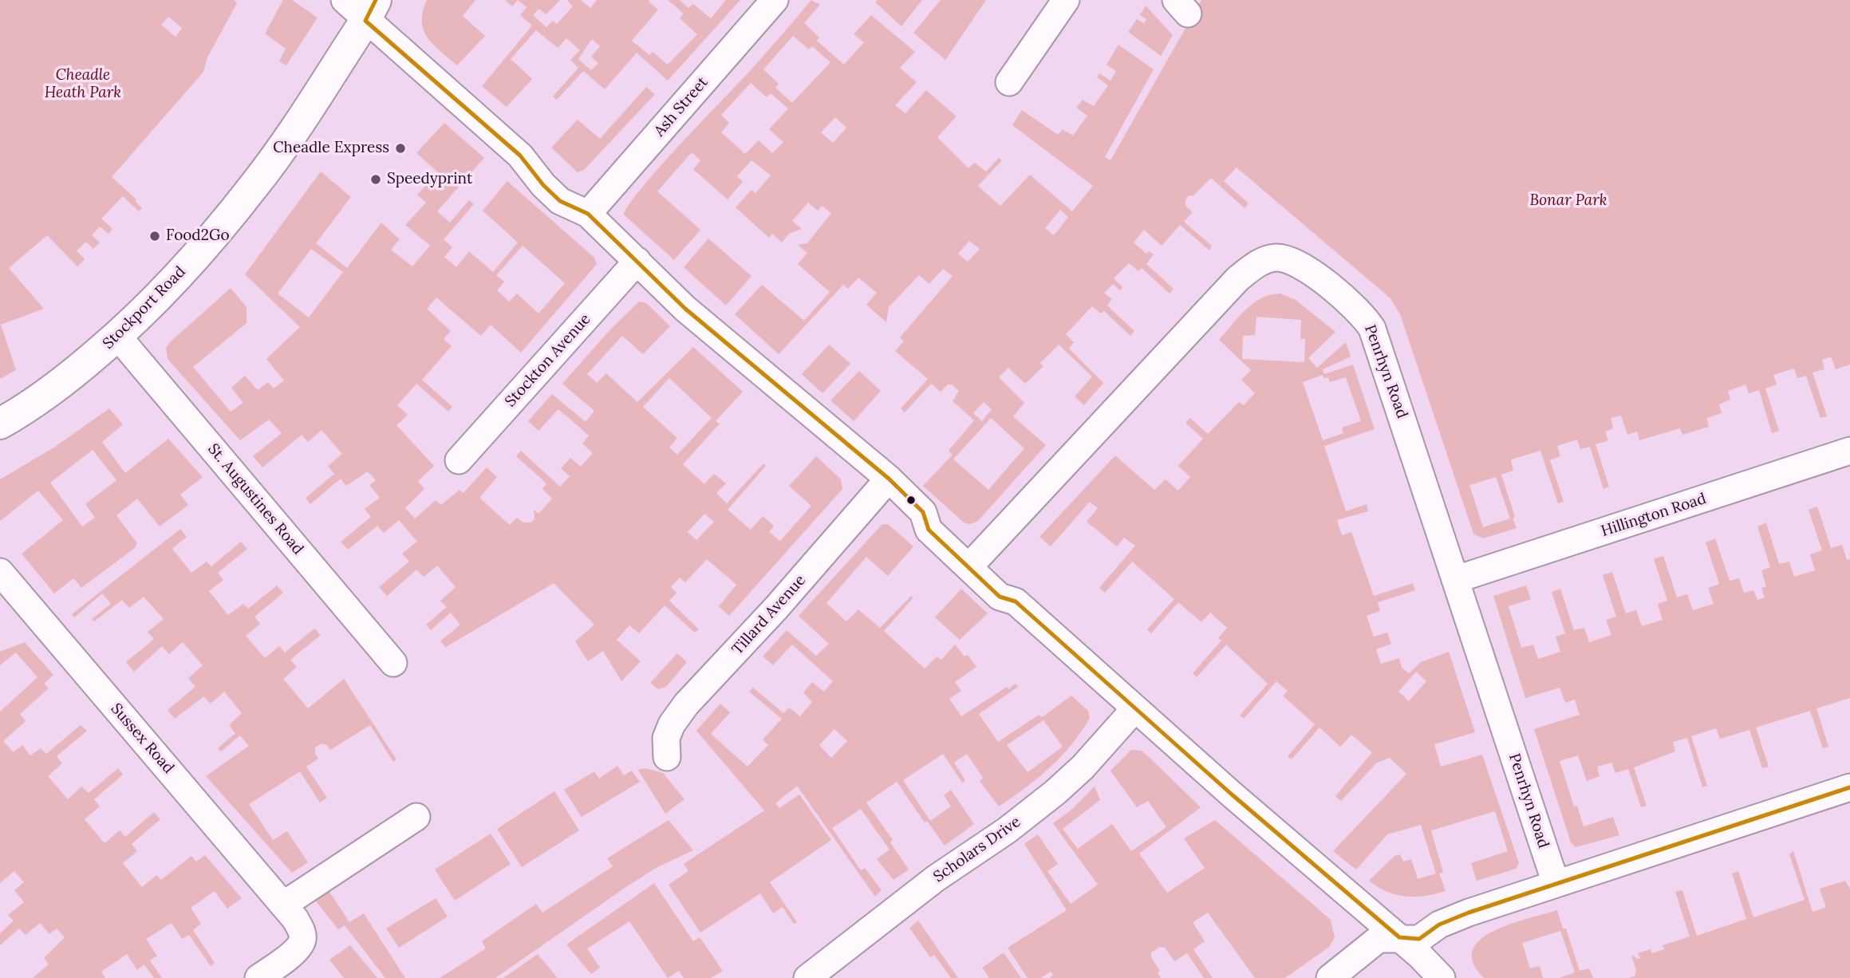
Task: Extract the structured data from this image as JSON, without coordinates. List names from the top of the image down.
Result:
{
  "streets": {
    "main road": ["Stockport Road"],
    "street": [
      "Ash Street",
      "Stockton Avenue",
      "Penrhyn Road",
      "St. Augustines Road",
      "Hillington Road",
      "Tillard Avenue",
      "Sussex Road",
      "Scholars Drive"
    ]
  },
  "crossings": [
    ["Stockport Road", "St. Augustines Road"],
    ["Penrhyn Road", "Hillington Road"]
  ],
  "parks": ["Cheadle Heath Park", "Bonar Park"],
  "places": ["Cheadle Express", "Speedyprint", "Food2Go"]
}
